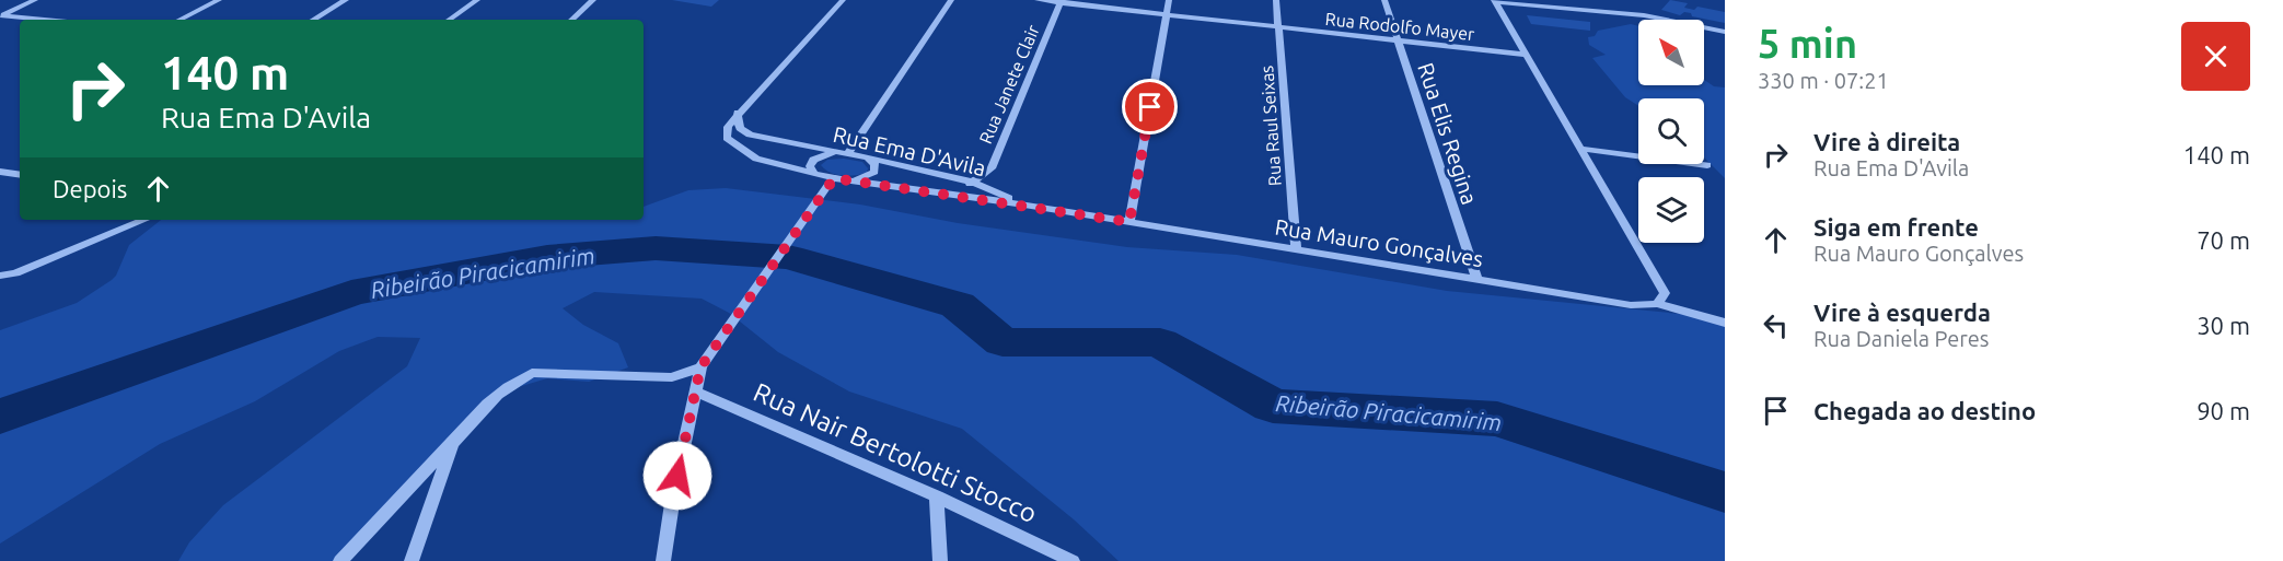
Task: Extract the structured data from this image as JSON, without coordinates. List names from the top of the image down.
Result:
{
  "streets": {
    "street": [
      "Rua Rodolfo Mayer",
      "Rua Janete Clair",
      "Rua Raul Seixas",
      "Rua Elis Regina",
      "Rua Ema D'Avila",
      "Rua Mauro Gonçalves",
      "Rua Nair Bertolotti Stocco"
    ]
  },
  "crossings": [
    ["Rua Rodolfo Mayer", "Rua Janete Clair"],
    ["Rua Rodolfo Mayer", "Rua Raul Seixas"],
    ["Rua Rodolfo Mayer", "Rua Elis Regina"],
    ["Rua Janete Clair", "Rua Ema D'Avila"],
    ["Rua Raul Seixas", "Rua Mauro Gonçalves"],
    ["Rua Elis Regina", "Rua Mauro Gonçalves"],
    ["Rua Ema D'Avila", "Rua Mauro Gonçalves"]
  ],
  "water": ["Ribeirão Piracicamirim"],
  "north": "top left",
  "page": {
    "heading": ["5 min", "330 m · 07:21"],
    "turn": ["140 m", "Rua Ema D'Avila"],
    "list": [
      {
        "name": "Vire à direita",
        "note": "Rua Ema D'Avila",
        "value": "140 m"
      },
      {
        "name": "Siga em frente",
        "note": "Rua Mauro Gonçalves",
        "value": "70 m"
      },
      {
        "name": "Vire à esquerda",
        "note": "Rua Daniela Peres",
        "value": "30 m"
      },
      {
        "name": "Chegada ao destino",
        "value": "90 m"
      }
    ],
    "then": "Depois"
  }
}
